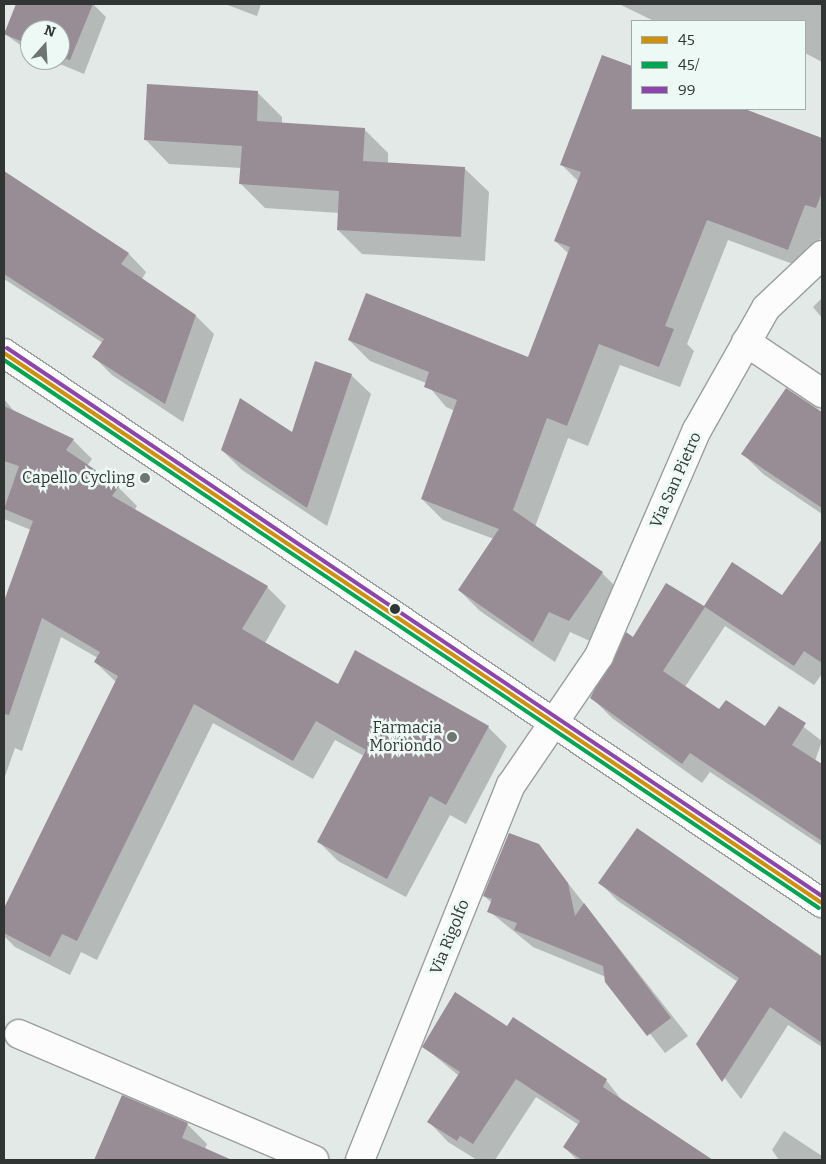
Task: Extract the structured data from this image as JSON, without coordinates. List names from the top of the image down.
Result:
{
  "streets": {
    "street": ["Via San Pietro", "Via Rigolfo"]
  },
  "crossings": [
    ["Via San Pietro", "Via Rigolfo"]
  ],
  "places": ["Capello Cycling", "Farmacia Moriondo"],
  "lines": ["transit line 99", "transit line 45", "transit line 45/"],
  "legend": ["45", "45/", "99"],
  "north": "top"
}
